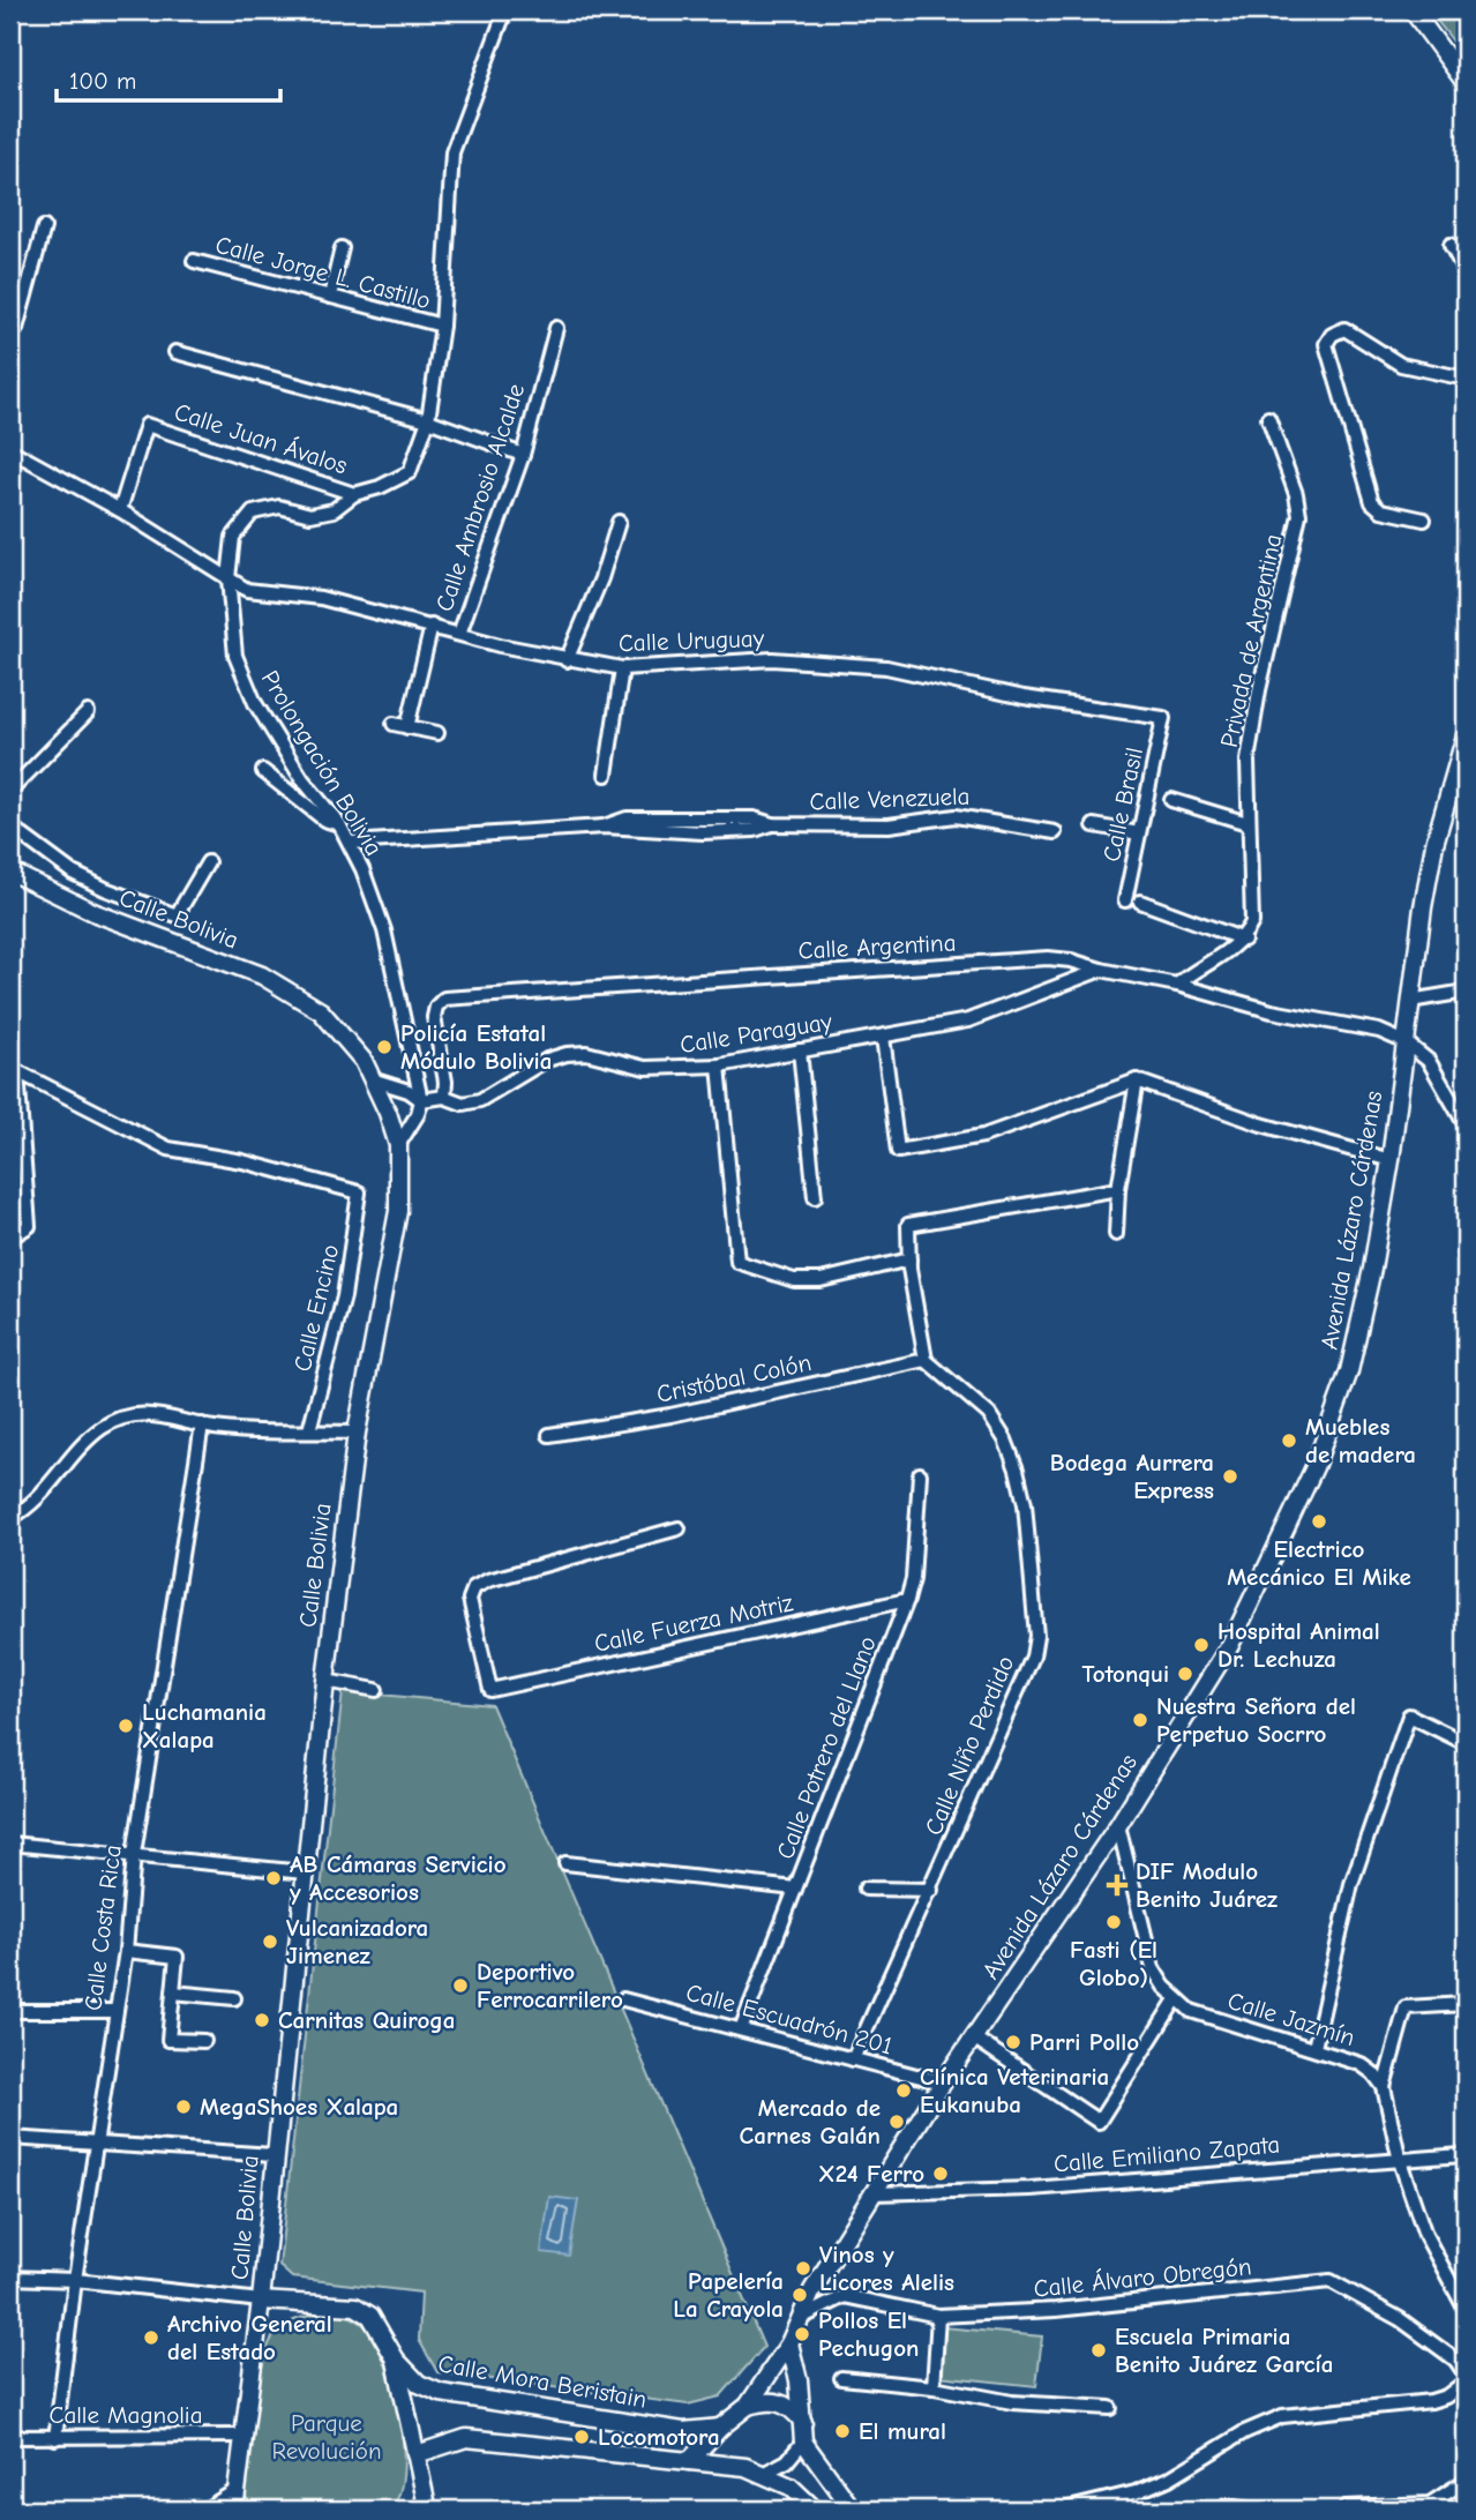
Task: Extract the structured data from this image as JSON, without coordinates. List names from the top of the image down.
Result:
{
  "streets": {
    "main road": ["Calle Bolivia", "Avenida Lázaro Cárdenas", "Calle Mora Beristain"],
    "street": [
      "Calle Jorge L. Castillo",
      "Calle Juan Ávalos",
      "Calle Ambrosio Alcalde",
      "Calle Uruguay",
      "Privada de Argentina",
      "Prolongación Bolivia",
      "Calle Venezuela",
      "Calle Brasil",
      "Calle Argentina",
      "Calle Paraguay",
      "Calle Encino",
      "Cristóbal Colón",
      "Calle Fuerza Motriz",
      "Calle Niño Perdido",
      "Calle Potrero del Llano",
      "Calle Costa Rica",
      "Calle Escuadrón 201",
      "Calle Jazmín",
      "Calle Emiliano Zapata",
      "Calle Álvaro Obregón",
      "Calle Magnolia"
    ]
  },
  "crossings": [
    ["Calle Jorge L. Castillo", "Prolongación Bolivia"],
    ["Calle Juan Ávalos", "Calle Uruguay"],
    ["Calle Juan Ávalos", "Prolongación Bolivia"],
    ["Calle Ambrosio Alcalde", "Calle Uruguay"],
    ["Calle Uruguay", "Prolongación Bolivia"],
    ["Calle Uruguay", "Calle Brasil"],
    ["Prolongación Bolivia", "Calle Venezuela"],
    ["Prolongación Bolivia", "Calle Paraguay"],
    ["Calle Bolivia", "Calle Mora Beristain"],
    ["Calle Bolivia", "Calle Magnolia"],
    ["Calle Argentina", "Calle Paraguay"],
    ["Calle Argentina", "Avenida Lázaro Cárdenas"],
    ["Avenida Lázaro Cárdenas", "Calle Escuadrón 201"],
    ["Avenida Lázaro Cárdenas", "Calle Jazmín"],
    ["Avenida Lázaro Cárdenas", "Calle Emiliano Zapata"],
    ["Avenida Lázaro Cárdenas", "Calle Álvaro Obregón"],
    ["Cristóbal Colón", "Calle Niño Perdido"],
    ["Calle Fuerza Motriz", "Calle Potrero del Llano"],
    ["Calle Niño Perdido", "Calle Escuadrón 201"],
    ["Calle Potrero del Llano", "Calle Escuadrón 201"],
    ["Calle Costa Rica", "Calle Magnolia"]
  ],
  "parks": ["Parque Revolución"],
  "places": {
    "other": [
      "Policía Estatal Módulo Bolivia",
      "Muebles de madera",
      "Bodega Aurrera Express",
      "Electrico Mecánico El Mike",
      "Hospital Animal Dr. Lechuza",
      "Totonqui",
      "Nuestra Señora del Perpetuo Socrro",
      "Luchamania Xalapa",
      "AB Cámaras Servicio y Accesorios",
      "Fasti (El Globo)",
      "Vulcanizadora Jimenez",
      "Deportivo Ferrocarrilero",
      "Carnitas Quiroga",
      "Parri Pollo",
      "Clínica Veterinaria Eukanuba",
      "MegaShoes Xalapa",
      "Mercado de Carnes Galán",
      "X24 Ferro",
      "Vinos y Licores Alelis",
      "Papelería La Crayola",
      "Pollos El Pechugon",
      "Archivo General del Estado",
      "Escuela Primaria Benito Juárez García",
      "El mural",
      "Locomotora"
    ],
    "health": ["DIF Modulo Benito Juárez"]
  },
  "scale_bar": "100 m"
}
